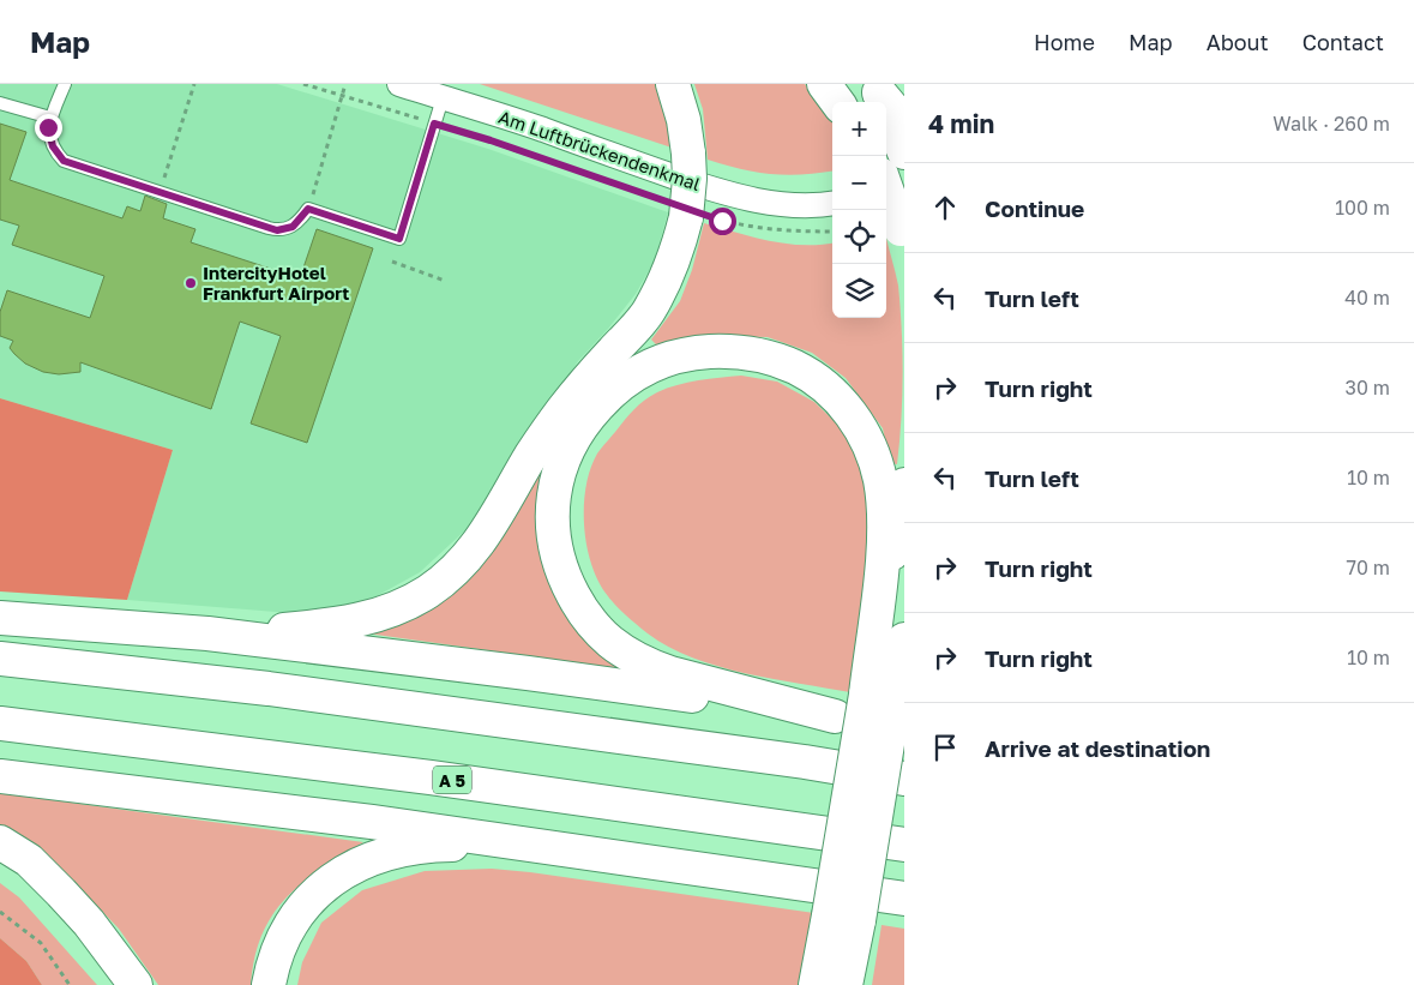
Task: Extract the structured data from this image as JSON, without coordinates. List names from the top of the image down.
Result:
{
  "streets": {
    "main road": ["A 5"],
    "street": ["Am Luftbrückendenkmal"]
  },
  "places": ["IntercityHotel Frankfurt Airport"],
  "page": {
    "header": "Map",
    "nav": [
      "Home",
      "Map",
      "About",
      "Contact"
    ],
    "heading": ["4 min", "Walk · 260 m"],
    "map_buttons": ["+", "−"],
    "list": [
      ["Continue", "100 m"],
      ["Turn left", "40 m"],
      ["Turn right", "30 m"],
      ["Turn left", "10 m"],
      ["Turn right", "70 m"],
      ["Turn right", "10 m"],
      "Arrive at destination"
    ]
  }
}
